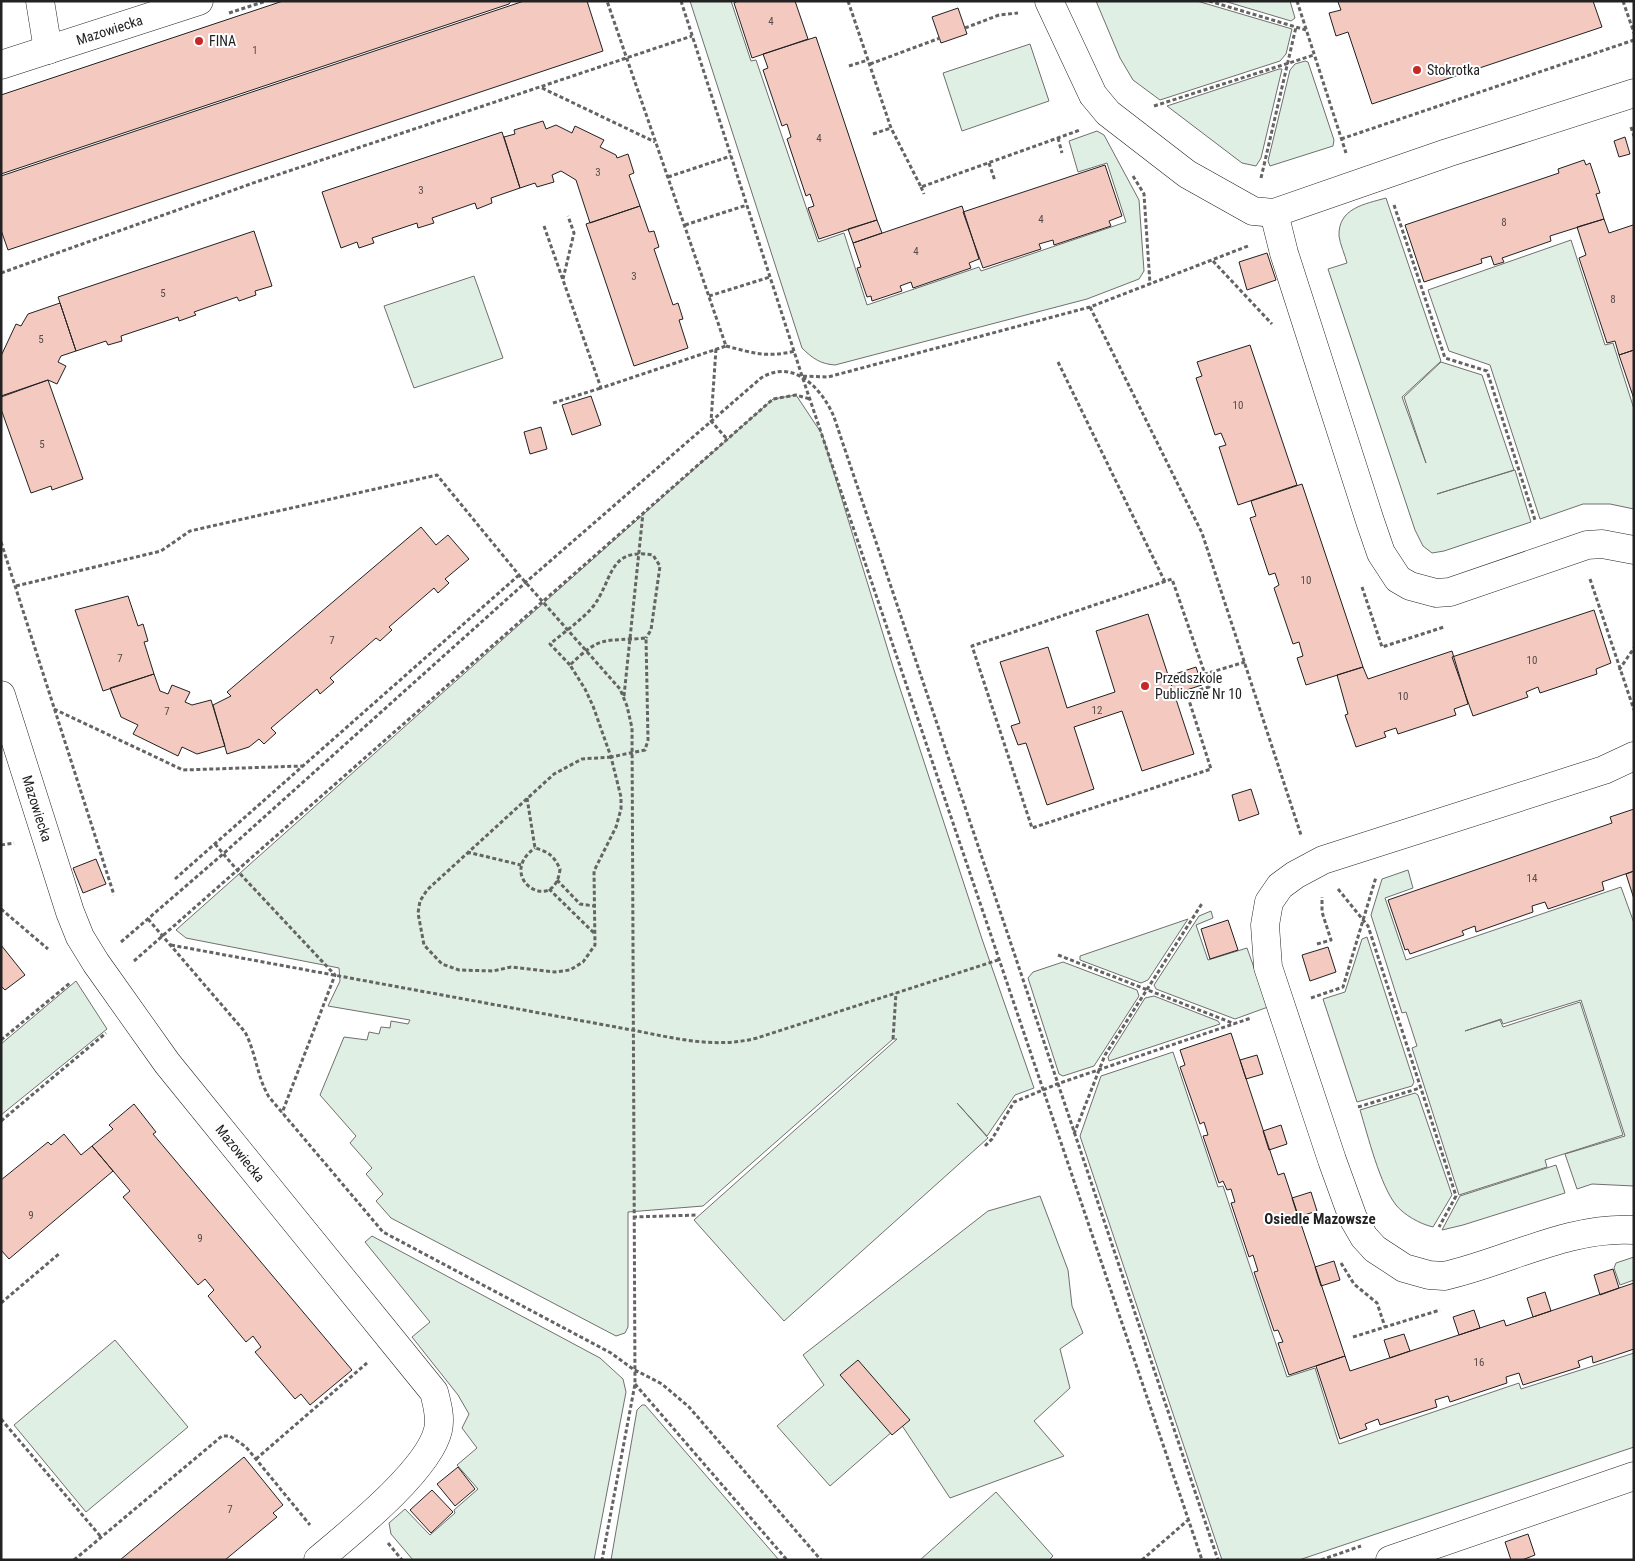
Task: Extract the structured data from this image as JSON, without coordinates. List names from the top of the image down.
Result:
{
  "streets": {
    "street": ["Mazowiecka"]
  },
  "districts": ["Osiedle Mazowsze"],
  "places": ["FINA", "Stokrotka", "Przedszkole Publiczne Nr 10"],
  "house_numbers": [
    "4",
    "1",
    "4",
    "3",
    "3",
    "4",
    "8",
    "4",
    "3",
    "5",
    "8",
    "5",
    "10",
    "5",
    "10",
    "7",
    "7",
    "10",
    "10",
    "12",
    "7",
    "14",
    "9",
    "9",
    "16",
    "7"
  ]
}
